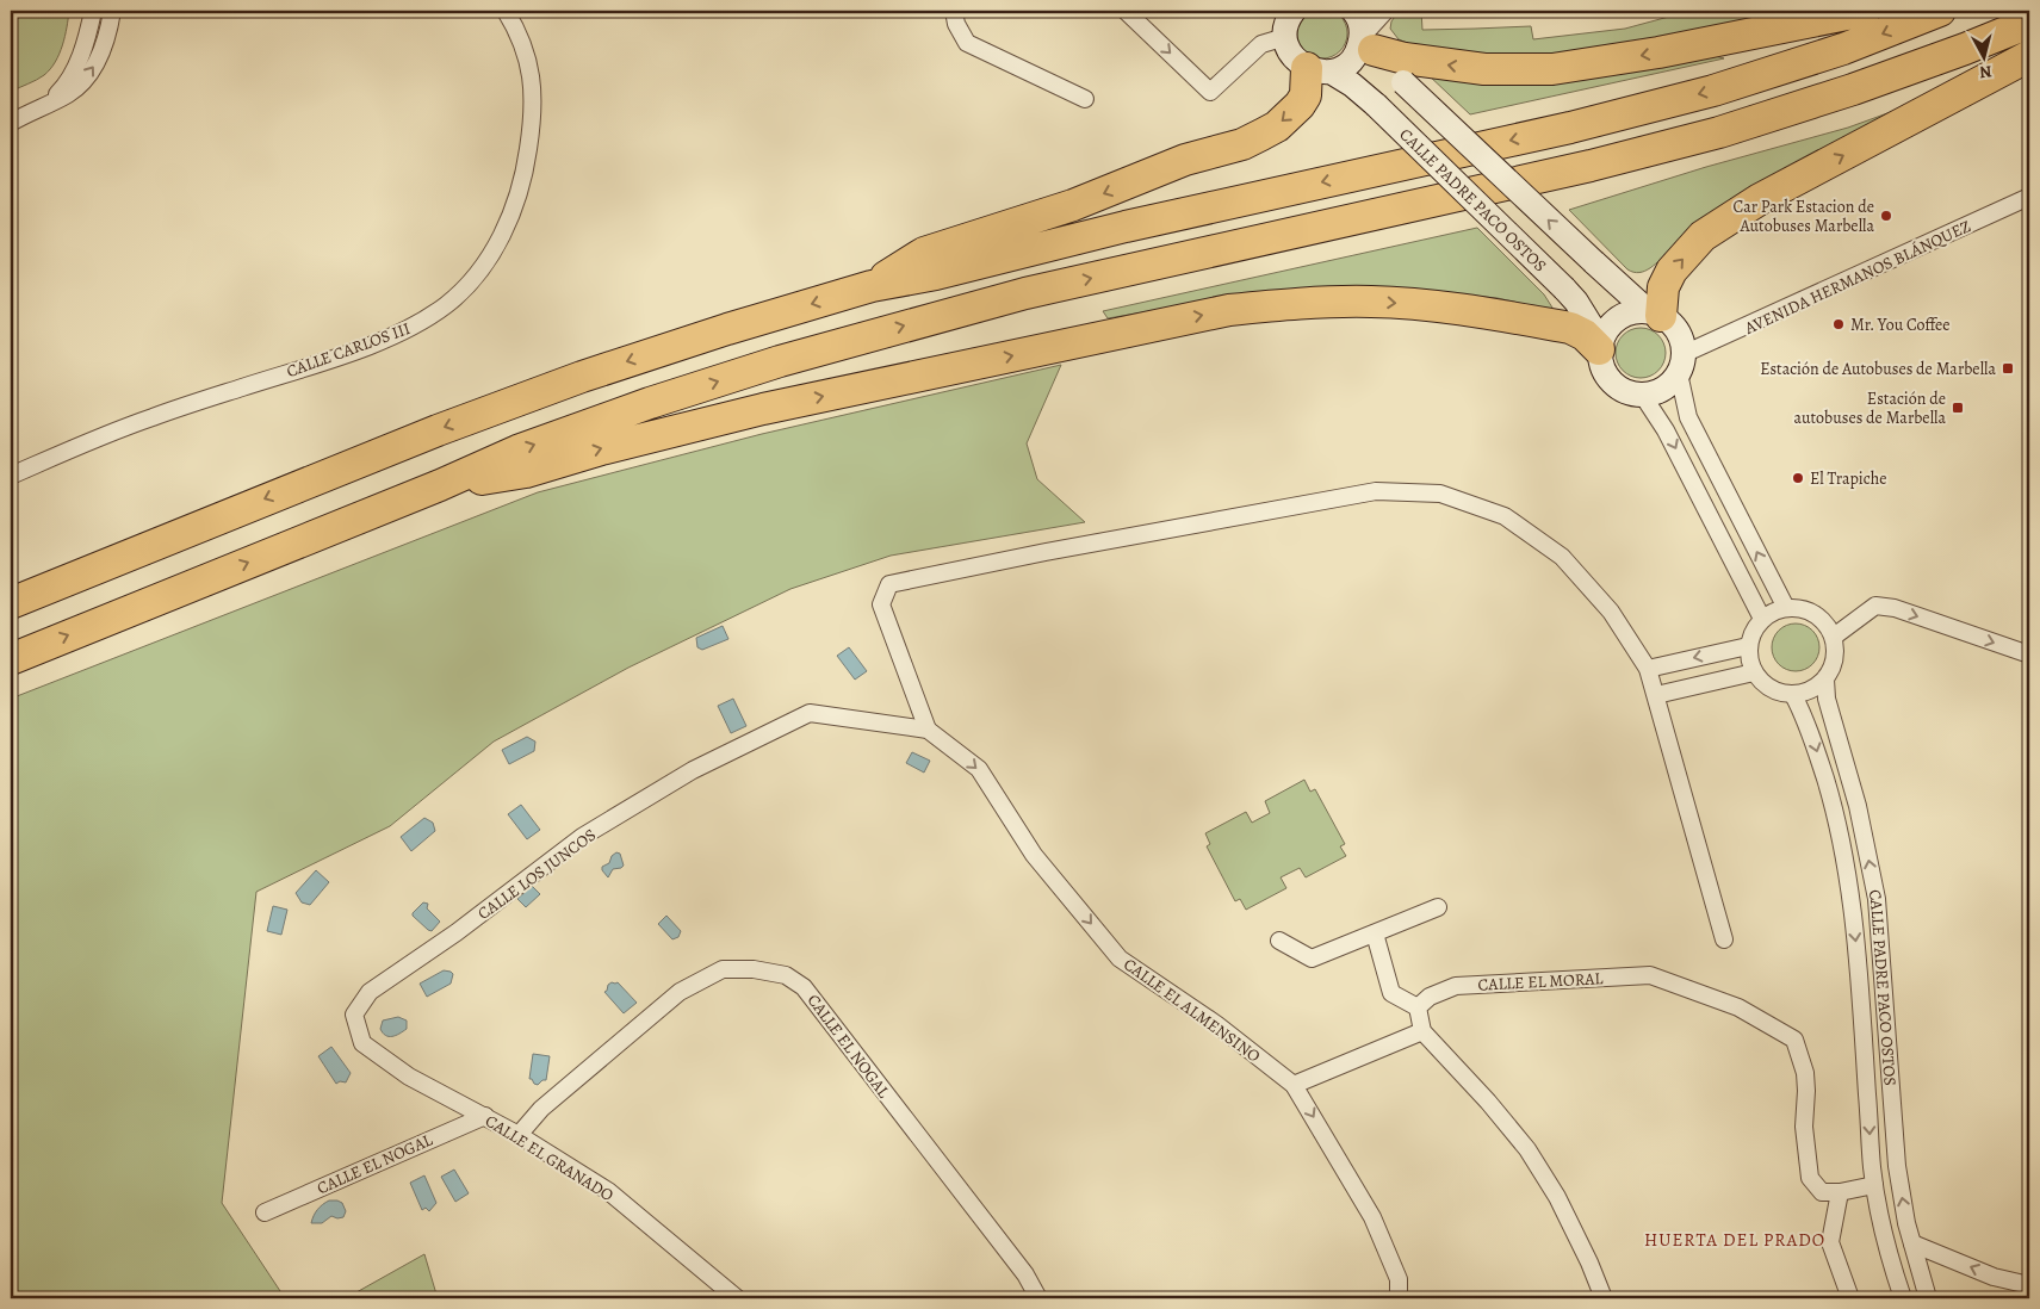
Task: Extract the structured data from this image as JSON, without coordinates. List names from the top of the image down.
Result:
{
  "streets": {
    "main road": ["CALLE PADRE PACO OSTOS"],
    "street": [
      "AVENIDA HERMANOS BLÁNQUEZ",
      "CALLE CARLOS III",
      "CALLE LOS JUNCOS",
      "CALLE EL MORAL",
      "CALLE EL ALMENSINO",
      "CALLE EL NOGAL",
      "CALLE EL GRANADO"
    ]
  },
  "crossings": [
    ["CALLE PADRE PACO OSTOS", "AVENIDA HERMANOS BLÁNQUEZ"],
    ["CALLE LOS JUNCOS", "CALLE EL ALMENSINO"],
    ["CALLE LOS JUNCOS", "CALLE EL GRANADO"],
    ["CALLE EL NOGAL", "CALLE EL GRANADO"]
  ],
  "one_way": ["CALLE EL ALMENSINO"],
  "districts": ["HUERTA DEL PRADO"],
  "places": {
    "other": ["Car Park Estacion de Autobuses Marbella", "Mr. You Coffee", "El Trapiche"],
    "transit": ["Estación de Autobuses de Marbella", "Estación de autobuses de Marbella"]
  },
  "north": "bottom"
}
